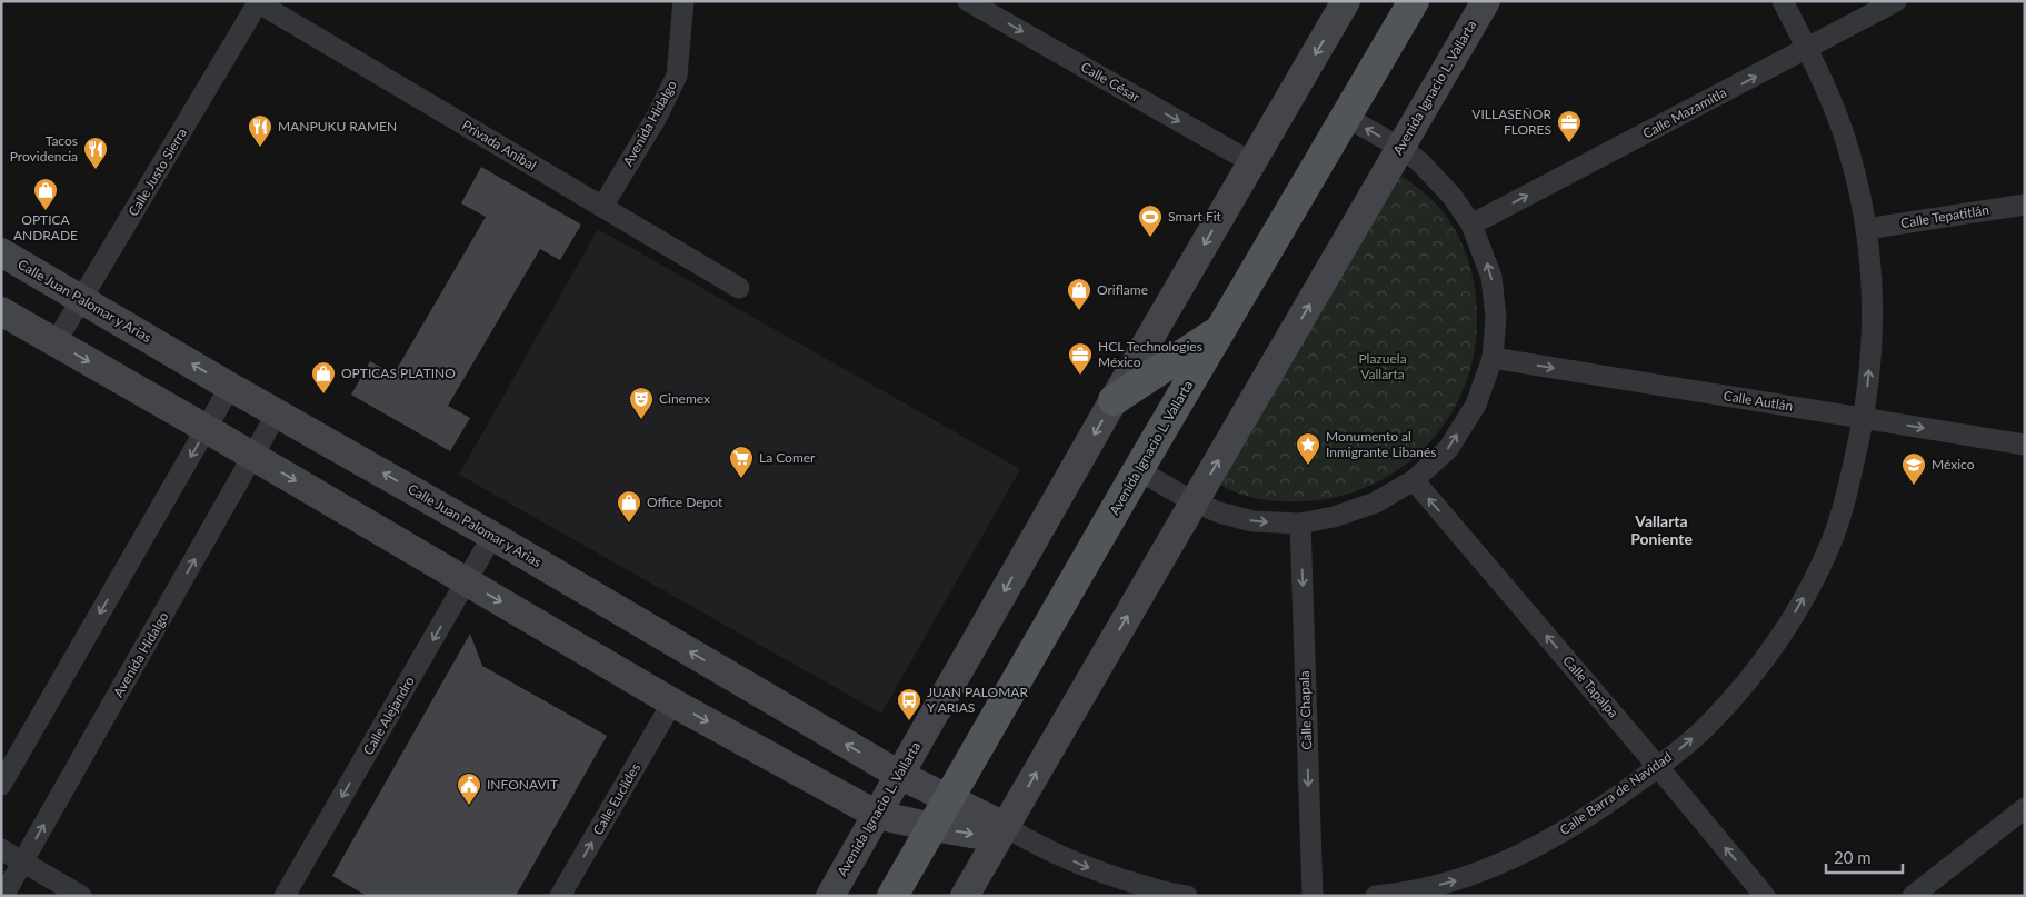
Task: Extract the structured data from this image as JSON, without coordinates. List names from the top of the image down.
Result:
{
  "streets": {
    "main road": ["Avenida Ignacio L. Vallarta"],
    "street": [
      "Calle César",
      "Calle Mazamitla",
      "Avenida Hidalgo",
      "Privada Aníbal",
      "Calle Justo Sierra",
      "Calle Tepatitlán",
      "Calle Juan Palomar y Arias",
      "Calle Autlán",
      "Calle Tapalpa",
      "Calle Chapala",
      "Calle Alejandro",
      "Calle Barra de Navidad",
      "Calle Euclides"
    ]
  },
  "crossings": [
    ["Calle César", "Avenida Ignacio L. Vallarta"],
    ["Avenida Ignacio L. Vallarta", "Calle Juan Palomar y Arias"],
    ["Calle Mazamitla", "Calle Barra de Navidad"],
    ["Avenida Hidalgo", "Privada Aníbal"],
    ["Avenida Hidalgo", "Calle Juan Palomar y Arias"],
    ["Privada Aníbal", "Calle Justo Sierra"],
    ["Calle Justo Sierra", "Calle Juan Palomar y Arias"],
    ["Calle Tepatitlán", "Calle Barra de Navidad"],
    ["Calle Juan Palomar y Arias", "Calle Alejandro"],
    ["Calle Autlán", "Calle Barra de Navidad"],
    ["Calle Tapalpa", "Calle Barra de Navidad"]
  ],
  "one_way": [
    "Calle César",
    "Calle Mazamitla",
    "Calle Autlán",
    "Calle Tapalpa",
    "Calle Chapala",
    "Calle Alejandro",
    "Calle Barra de Navidad",
    "Calle Euclides"
  ],
  "districts": ["Vallarta Poniente"],
  "parks": ["Plazuela Vallarta"],
  "places": {
    "office": ["VILLASEÑOR FLORES", "HCL Technologies México"],
    "restaurant": ["MANPUKU RAMEN", "Tacos Providencia"],
    "shop": [
      "OPTICA ANDRADE",
      "Oriflame",
      "OPTICAS PLATINO",
      "Office Depot"
    ],
    "sports": ["Smart Fit"],
    "theatre": ["Cinemex"],
    "place": ["Monumento al Inmigrante Libanés"],
    "supermarket": ["La Comer"],
    "school or university": ["México"],
    "bus stop": ["JUAN PALOMAR Y ARIAS"],
    "public building": ["INFONAVIT"]
  },
  "scale_bar": "20 m"
}
